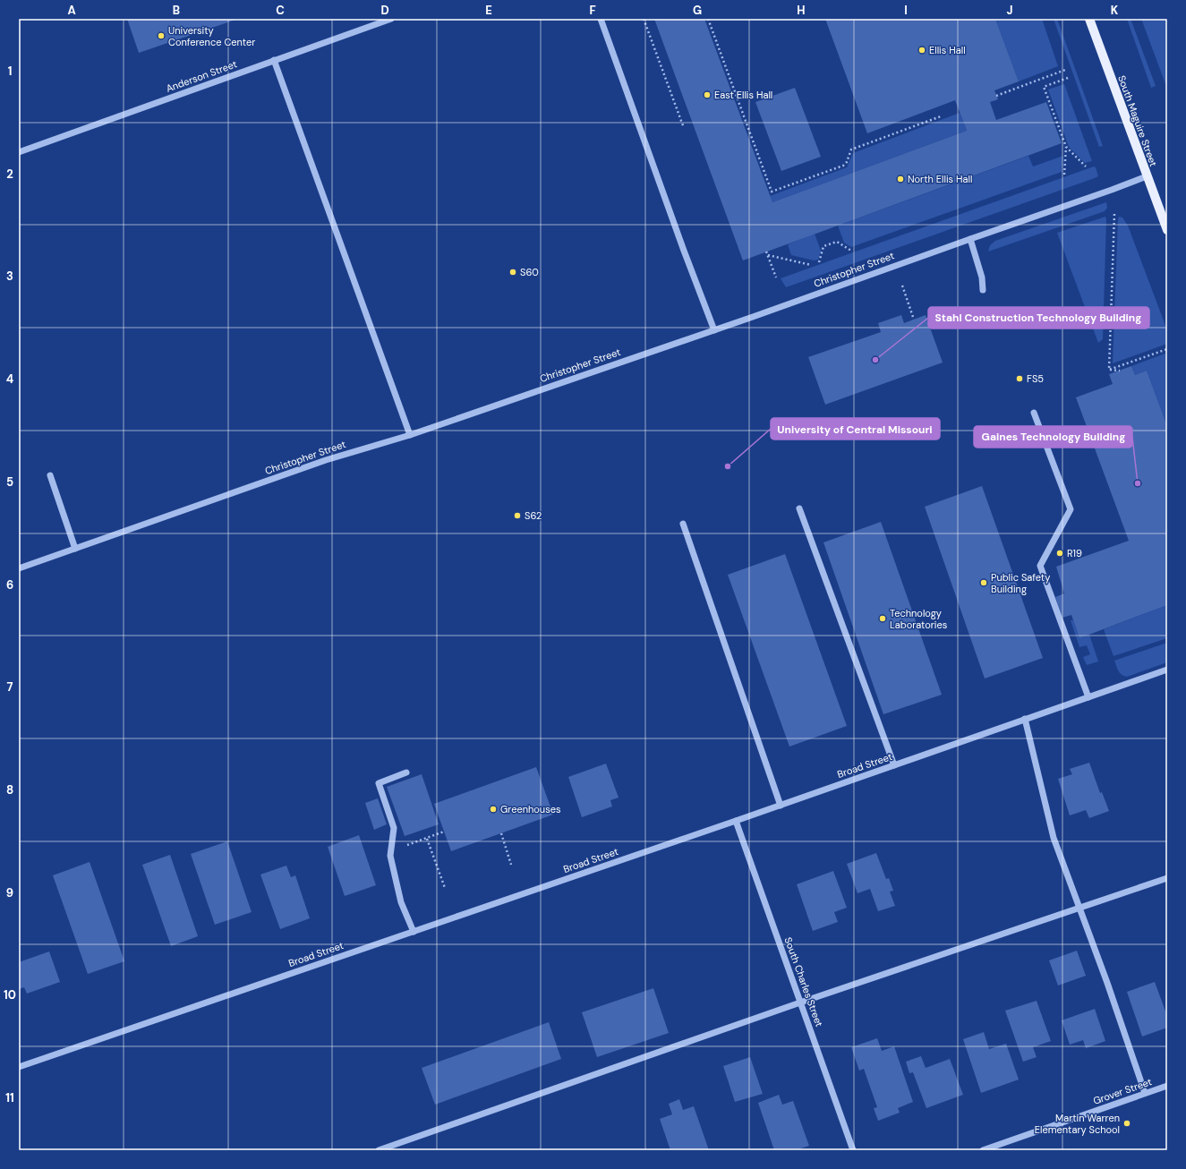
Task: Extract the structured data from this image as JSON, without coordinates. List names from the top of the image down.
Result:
{
  "streets": {
    "main road": ["South Maguire Street"],
    "street": [
      "Anderson Street",
      "Christopher Street",
      "Broad Street",
      "South Charles Street",
      "Grover Street"
    ]
  },
  "crossings": [
    ["South Maguire Street", "Christopher Street"],
    ["Broad Street", "South Charles Street"]
  ],
  "places": [
    "University Conference Center",
    "Ellis Hall",
    "East Ellis Hall",
    "North Ellis Hall",
    "S60",
    "Stahl Construction Technology Building",
    "FS5",
    "University of Central Missouri",
    "Gaines Technology Building",
    "S62",
    "R19",
    "Public Safety Building",
    "Technology Laboratories",
    "Greenhouses",
    "Martin Warren Elementary School"
  ],
  "grid": {
    "columns": [
      "A",
      "B",
      "C",
      "D",
      "E",
      "F",
      "G",
      "H",
      "I",
      "J",
      "K"
    ],
    "rows": [
      "1",
      "2",
      "3",
      "4",
      "5",
      "6",
      "7",
      "8",
      "9",
      "10",
      "11"
    ]
  }
}
